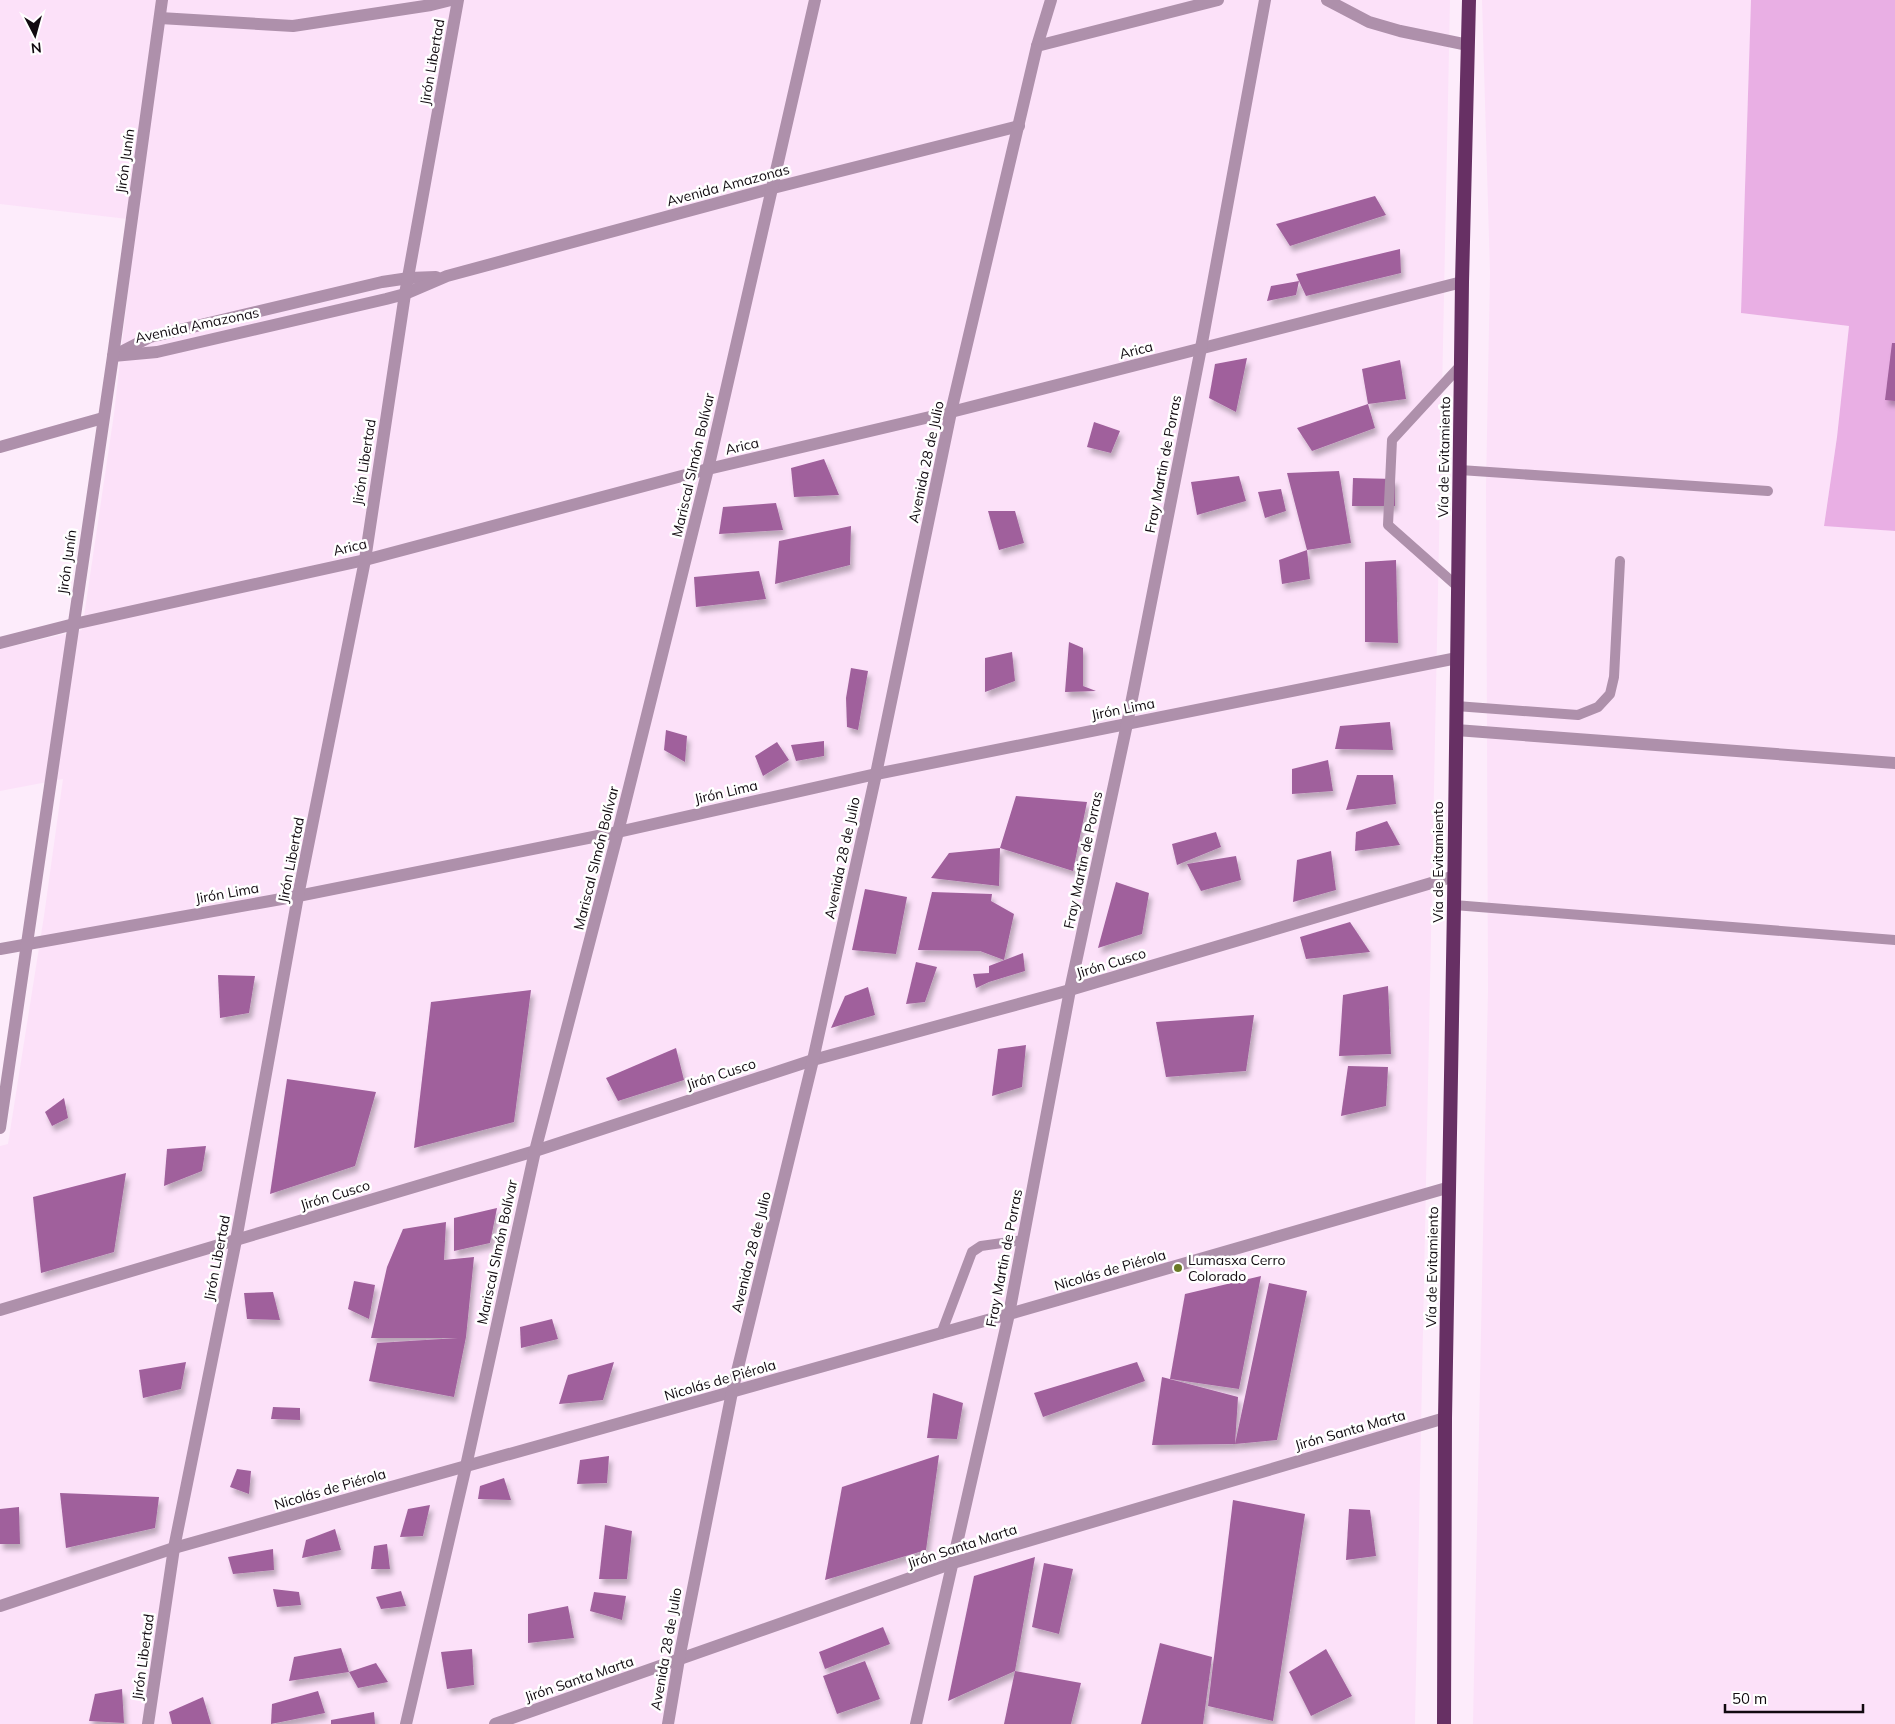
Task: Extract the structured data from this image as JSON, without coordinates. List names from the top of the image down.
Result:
{
  "streets": {
    "highway": ["Vía de Evitamiento"],
    "street": [
      "Jirón Libertad",
      "Jirón Junín",
      "Avenida Amazonas",
      "Arica",
      "Avenida 28 de Julio",
      "Fray Martin de Porras",
      "Mariscal SImón Bolívar",
      "Jirón Lima",
      "Jirón Cusco",
      "Nicolás de Piérola",
      "Jirón Santa Marta"
    ]
  },
  "crossings": [
    ["Jirón Libertad", "Avenida Amazonas"],
    ["Jirón Libertad", "Arica"],
    ["Jirón Libertad", "Jirón Lima"],
    ["Jirón Libertad", "Jirón Cusco"],
    ["Jirón Libertad", "Nicolás de Piérola"],
    ["Jirón Junín", "Avenida Amazonas"],
    ["Jirón Junín", "Arica"],
    ["Jirón Junín", "Jirón Lima"],
    ["Avenida Amazonas", "Avenida 28 de Julio"],
    ["Avenida Amazonas", "Mariscal SImón Bolívar"],
    ["Arica", "Vía de Evitamiento"],
    ["Arica", "Avenida 28 de Julio"],
    ["Arica", "Fray Martin de Porras"],
    ["Arica", "Mariscal SImón Bolívar"],
    ["Vía de Evitamiento", "Jirón Lima"],
    ["Vía de Evitamiento", "Jirón Cusco"],
    ["Vía de Evitamiento", "Nicolás de Piérola"],
    ["Vía de Evitamiento", "Jirón Santa Marta"],
    ["Avenida 28 de Julio", "Jirón Lima"],
    ["Avenida 28 de Julio", "Jirón Cusco"],
    ["Avenida 28 de Julio", "Nicolás de Piérola"],
    ["Avenida 28 de Julio", "Jirón Santa Marta"],
    ["Fray Martin de Porras", "Jirón Lima"],
    ["Fray Martin de Porras", "Jirón Cusco"],
    ["Fray Martin de Porras", "Nicolás de Piérola"],
    ["Fray Martin de Porras", "Jirón Santa Marta"],
    ["Mariscal SImón Bolívar", "Jirón Lima"],
    ["Mariscal SImón Bolívar", "Jirón Cusco"],
    ["Mariscal SImón Bolívar", "Nicolás de Piérola"]
  ],
  "places": ["Lumasxa Cerro Colorado"],
  "scale_bar": "50 m",
  "north": "bottom"
}
